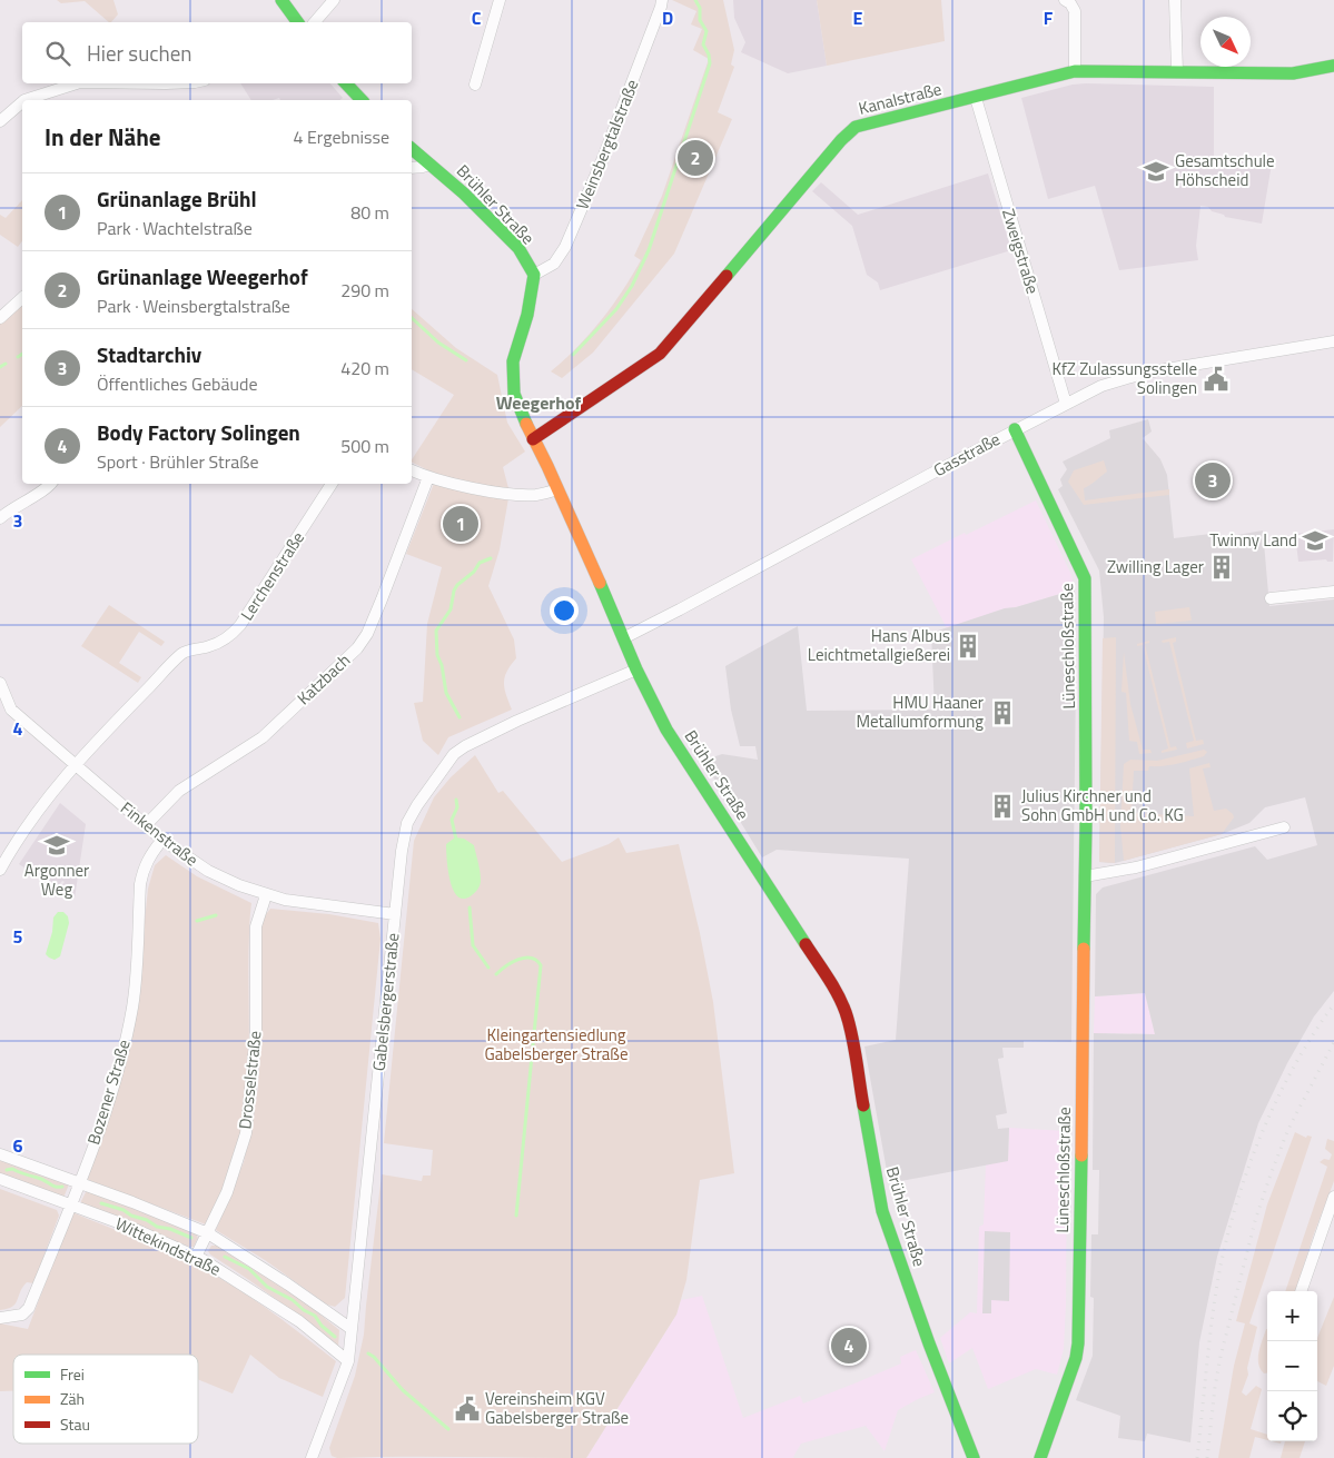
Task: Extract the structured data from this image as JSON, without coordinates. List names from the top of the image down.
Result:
{
  "streets": {
    "street": [
      "Kanalstraße",
      "Weinsbergtalstraße",
      "Brühler Straße",
      "Zweigstraße",
      "Gasstraße",
      "Lerchenstraße",
      "Lüneschloßstraße",
      "Katzbach",
      "Finkenstraße",
      "Gabelsbergerstraße",
      "Drosselstraße",
      "Bozener Straße",
      "Wittekindstraße"
    ]
  },
  "crossings": [
    ["Kanalstraße", "Brühler Straße"],
    ["Kanalstraße", "Zweigstraße"],
    ["Weinsbergtalstraße", "Brühler Straße"],
    ["Brühler Straße", "Gasstraße"],
    ["Brühler Straße", "Gabelsbergerstraße"],
    ["Zweigstraße", "Gasstraße"],
    ["Gasstraße", "Lüneschloßstraße"],
    ["Lerchenstraße", "Finkenstraße"],
    ["Katzbach", "Finkenstraße"],
    ["Finkenstraße", "Gabelsbergerstraße"],
    ["Finkenstraße", "Drosselstraße"],
    ["Finkenstraße", "Bozener Straße"],
    ["Gabelsbergerstraße", "Wittekindstraße"],
    ["Drosselstraße", "Wittekindstraße"],
    ["Bozener Straße", "Wittekindstraße"]
  ],
  "districts": ["Weegerhof"],
  "parks": ["Kleingartensiedlung Gabelsberger Straße"],
  "places": {
    "school or university": ["Gesamtschule Höhscheid", "Twinny Land", "Argonner Weg"],
    "public building": ["KfZ Zulassungsstelle Solingen", "Vereinsheim KGV Gabelsberger Straße"],
    "building": [
      "Zwilling Lager",
      "Hans Albus Leichtmetallgießerei",
      "HMU Haaner Metallumformung",
      "Julius Kirchner und Sohn GmbH und Co. KG"
    ]
  },
  "legend": ["Frei", "Zäh", "Stau"],
  "north": "bottom right",
  "page": {
    "search": "Hier suchen",
    "heading": ["In der Nähe", "4 Ergebnisse"],
    "pins": [
      "2",
      "3",
      "1",
      "4"
    ],
    "list": [
      {
        "mark": "1",
        "name": "Grünanlage Brühl",
        "note": "Park · Wachtelstraße",
        "value": "80 m"
      },
      {
        "mark": "2",
        "name": "Grünanlage Weegerhof",
        "note": "Park · Weinsbergtalstraße",
        "value": "290 m"
      },
      {
        "mark": "3",
        "name": "Stadtarchiv",
        "note": "Öffentliches Gebäude",
        "value": "420 m"
      },
      {
        "mark": "4",
        "name": "Body Factory Solingen",
        "note": "Sport · Brühler Straße",
        "value": "500 m"
      }
    ],
    "map_buttons": ["+", "−"]
  },
  "grid": {
    "columns": [
      "C",
      "D",
      "E",
      "F"
    ],
    "rows": [
      "3",
      "4",
      "5",
      "6"
    ]
  }
}
